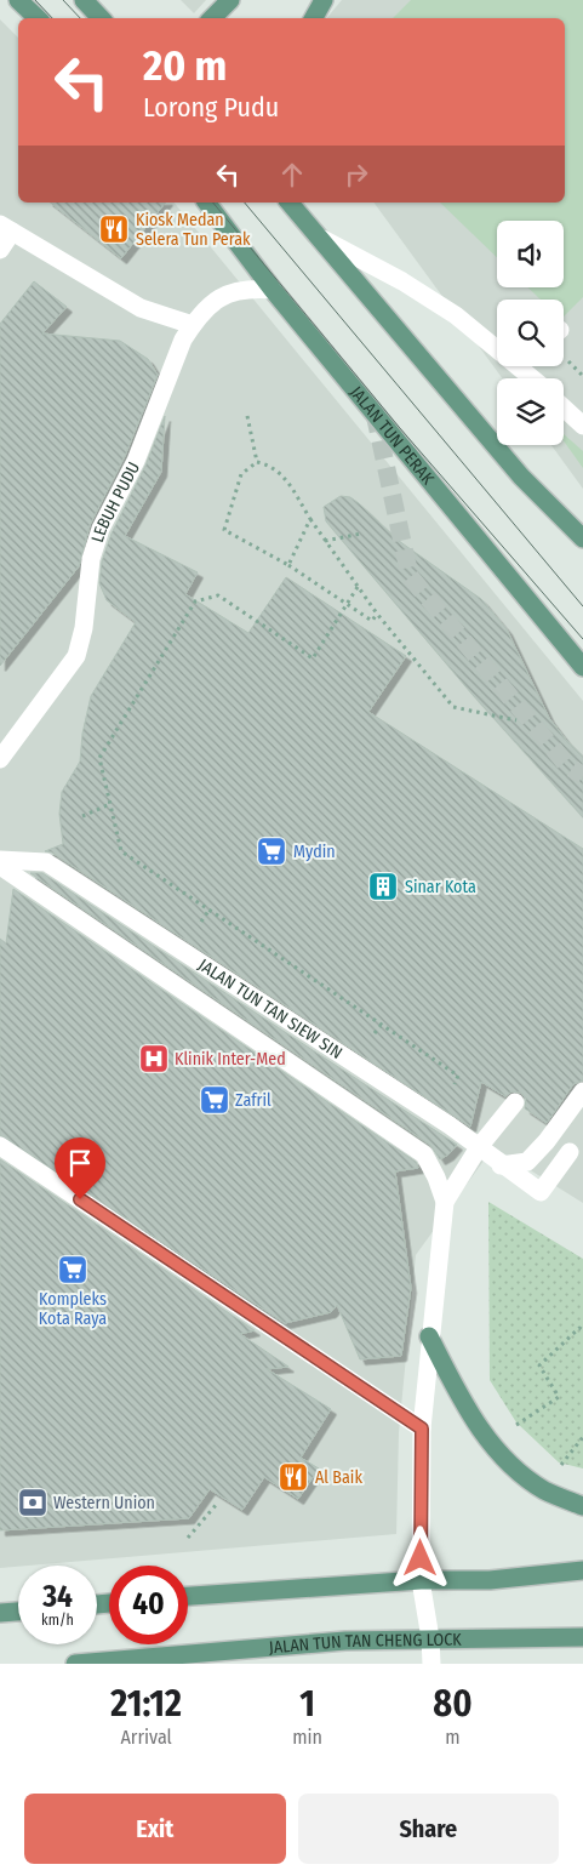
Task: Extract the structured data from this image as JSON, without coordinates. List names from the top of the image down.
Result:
{
  "streets": {
    "main road": ["JALAN TUN PERAK", "JALAN TUN TAN CHENG LOCK"],
    "street": ["LEBUH PUDU", "JALAN TUN TAN SIEW SIN"]
  },
  "crossings": [
    ["JALAN TUN PERAK", "LEBUH PUDU"],
    ["JALAN TUN TAN SIEW SIN", "JALAN TUN TAN CHENG LOCK"]
  ],
  "places": {
    "restaurant": ["Kiosk Medan Selera Tun Perak", "Al Baik"],
    "supermarket": ["Mydin", "Zafril", "Kompleks Kota Raya"],
    "building": ["Sinar Kota"],
    "hospital": ["Klinik Inter-Med"],
    "bank": ["Western Union"]
  },
  "page": {
    "turn": ["20 m", "Lorong Pudu"],
    "speed": "34 km/h",
    "limit": "40",
    "eta": [
      "21:12",
      "Arrival",
      "1",
      "min",
      "80",
      "m"
    ],
    "buttons": ["Exit", "Share"]
  }
}
